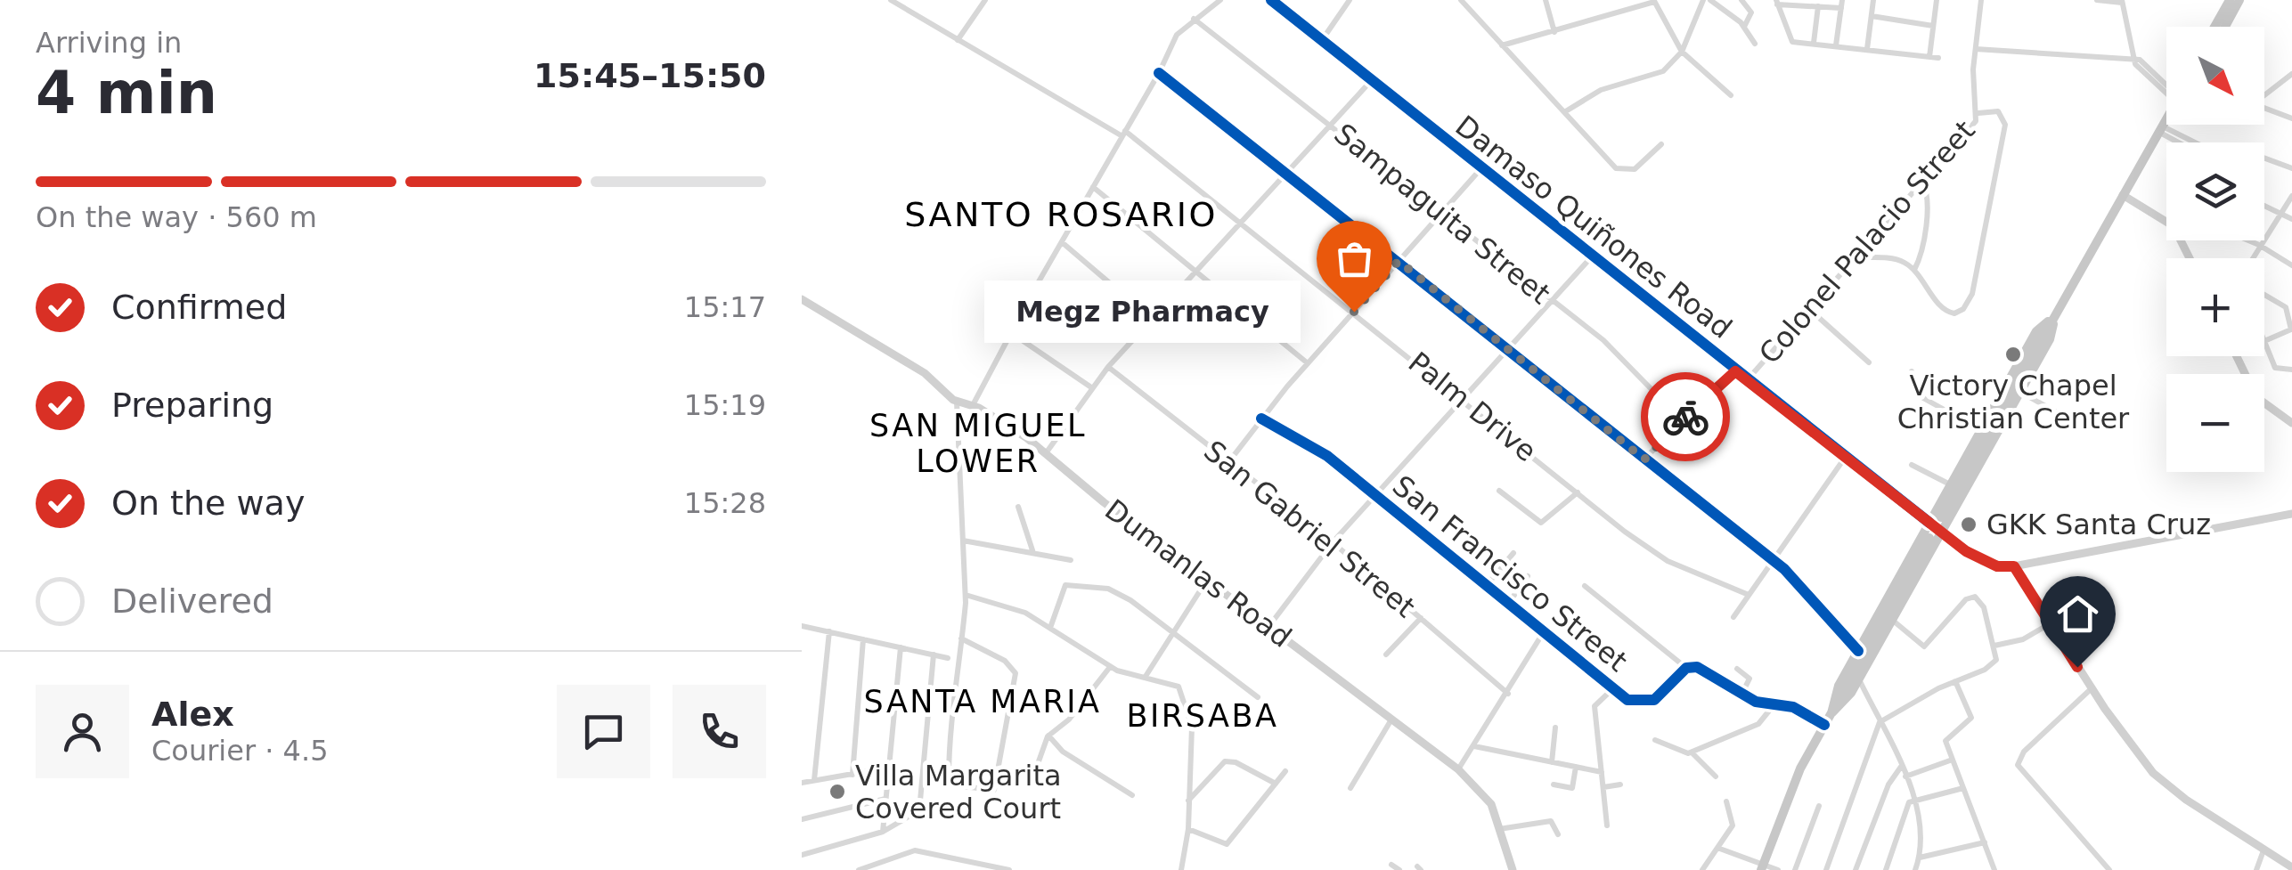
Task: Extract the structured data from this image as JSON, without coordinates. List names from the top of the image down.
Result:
{
  "streets": {
    "main road": ["Damaso Quiñones Road", "Dumanlas Road"],
    "street": [
      "Sampaguita Street",
      "Colonel Palacio Street",
      "Palm Drive",
      "San Gabriel Street",
      "San Francisco Street"
    ]
  },
  "crossings": [
    ["Damaso Quiñones Road", "Colonel Palacio Street"]
  ],
  "districts": [
    "SANTO ROSARIO",
    "SAN MIGUEL LOWER",
    "SANTA MARIA",
    "BIRSABA"
  ],
  "places": [
    "Megz Pharmacy",
    "Victory Chapel Christian Center",
    "GKK Santa Cruz",
    "Villa Margarita Covered Court"
  ],
  "north": "bottom right",
  "page": {
    "heading": ["4 min", "Arriving in", "15:45–15:50"],
    "panel": ["Alex", "Courier · 4.5"],
    "map_buttons": ["+", "−"],
    "bar": "On the way · 560 m",
    "list": [
      ["Confirmed", "15:17"],
      ["Preparing", "15:19"],
      ["On the way", "15:28"],
      "Delivered"
    ],
    "bubble": "Megz Pharmacy"
  }
}
